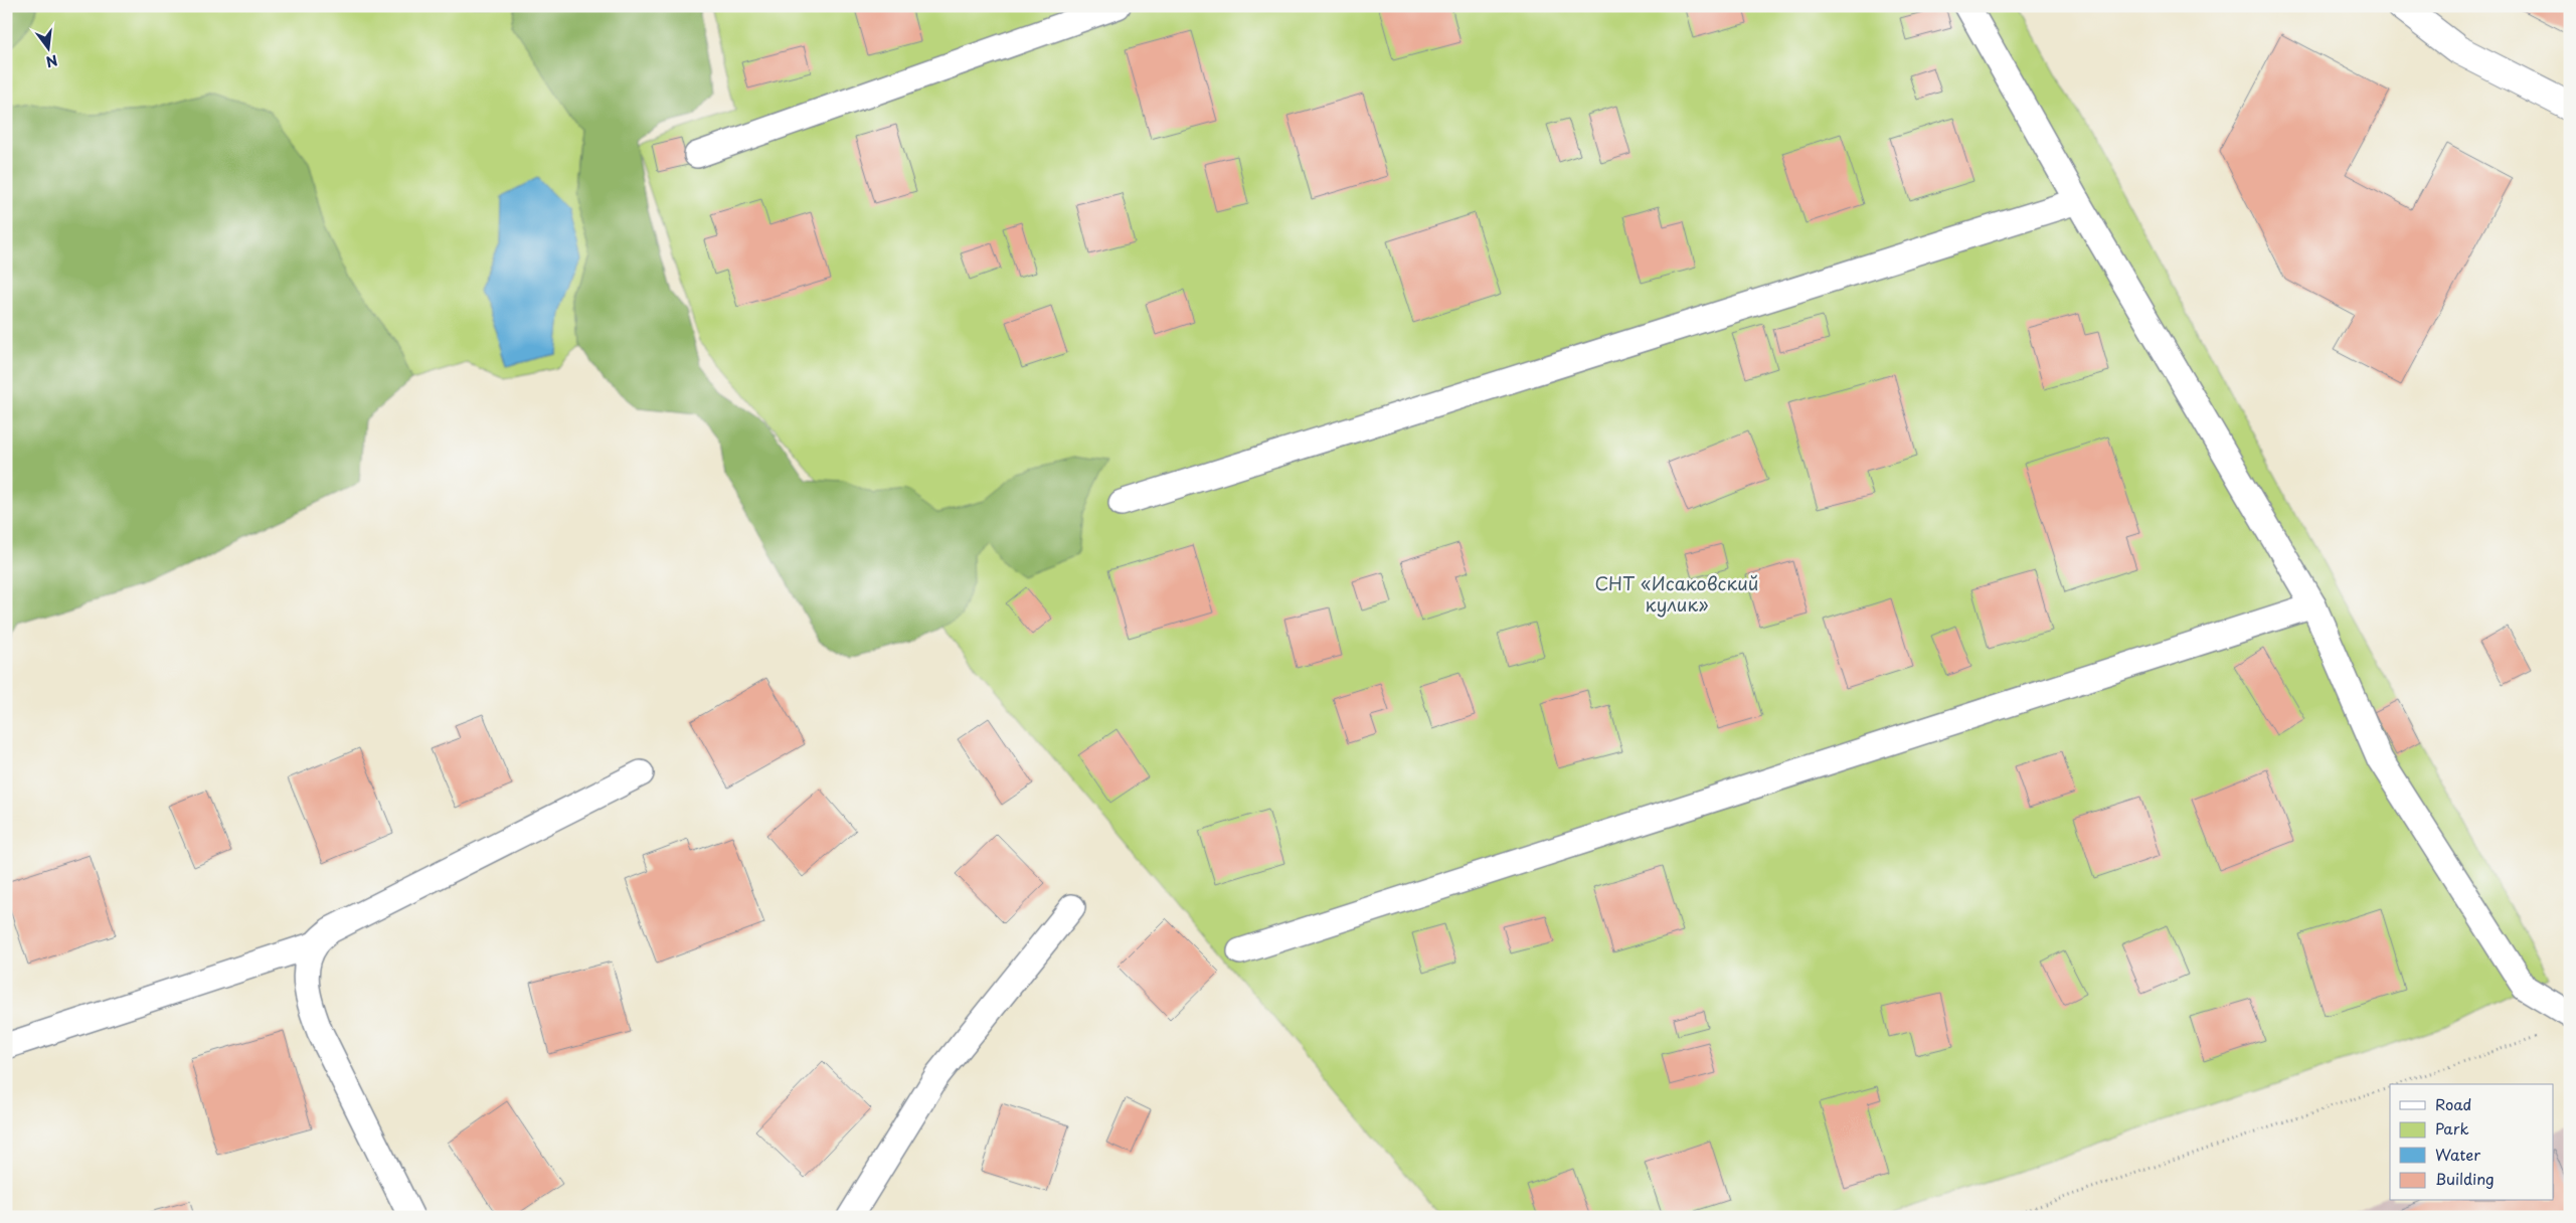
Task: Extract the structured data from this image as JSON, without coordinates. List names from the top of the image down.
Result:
{
  "parks": ["СНТ «Исаковский кулик»"],
  "legend": [
    "Road",
    "Park",
    "Water",
    "Building"
  ],
  "north": "bottom"
}
